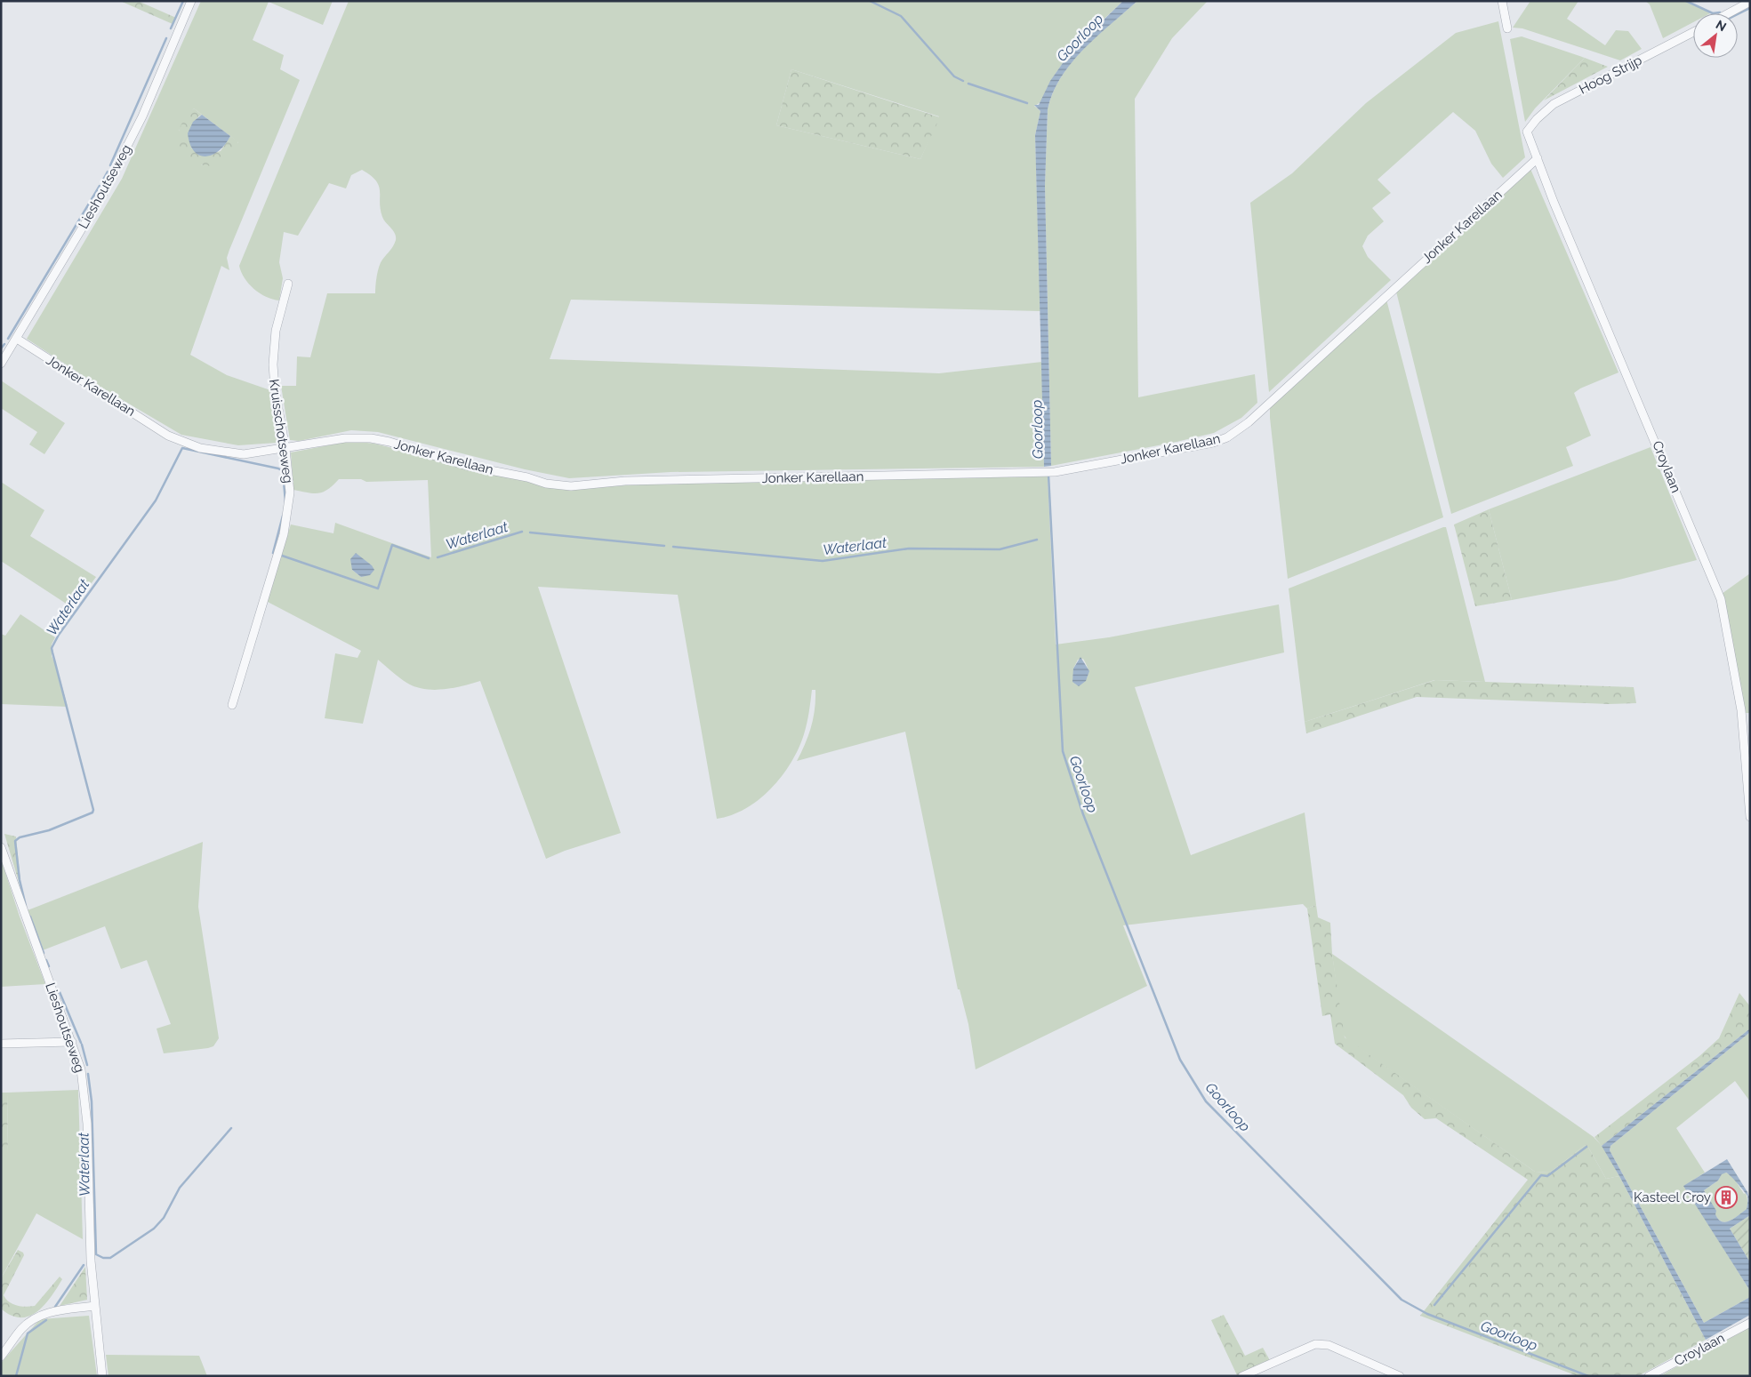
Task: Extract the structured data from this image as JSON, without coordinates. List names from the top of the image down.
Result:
{
  "streets": {
    "street": [
      "Hoog Strijp",
      "Lieshoutseweg",
      "Jonker Karellaan",
      "Kruisschotseweg",
      "Croylaan"
    ]
  },
  "crossings": [
    ["Hoog Strijp", "Croylaan"],
    ["Lieshoutseweg", "Jonker Karellaan"],
    ["Jonker Karellaan", "Kruisschotseweg"],
    ["Jonker Karellaan", "Croylaan"]
  ],
  "water": ["Goorloop", "Waterlaat"],
  "places": {
    "building": ["Kasteel Croy"]
  },
  "north": "top right"
}
